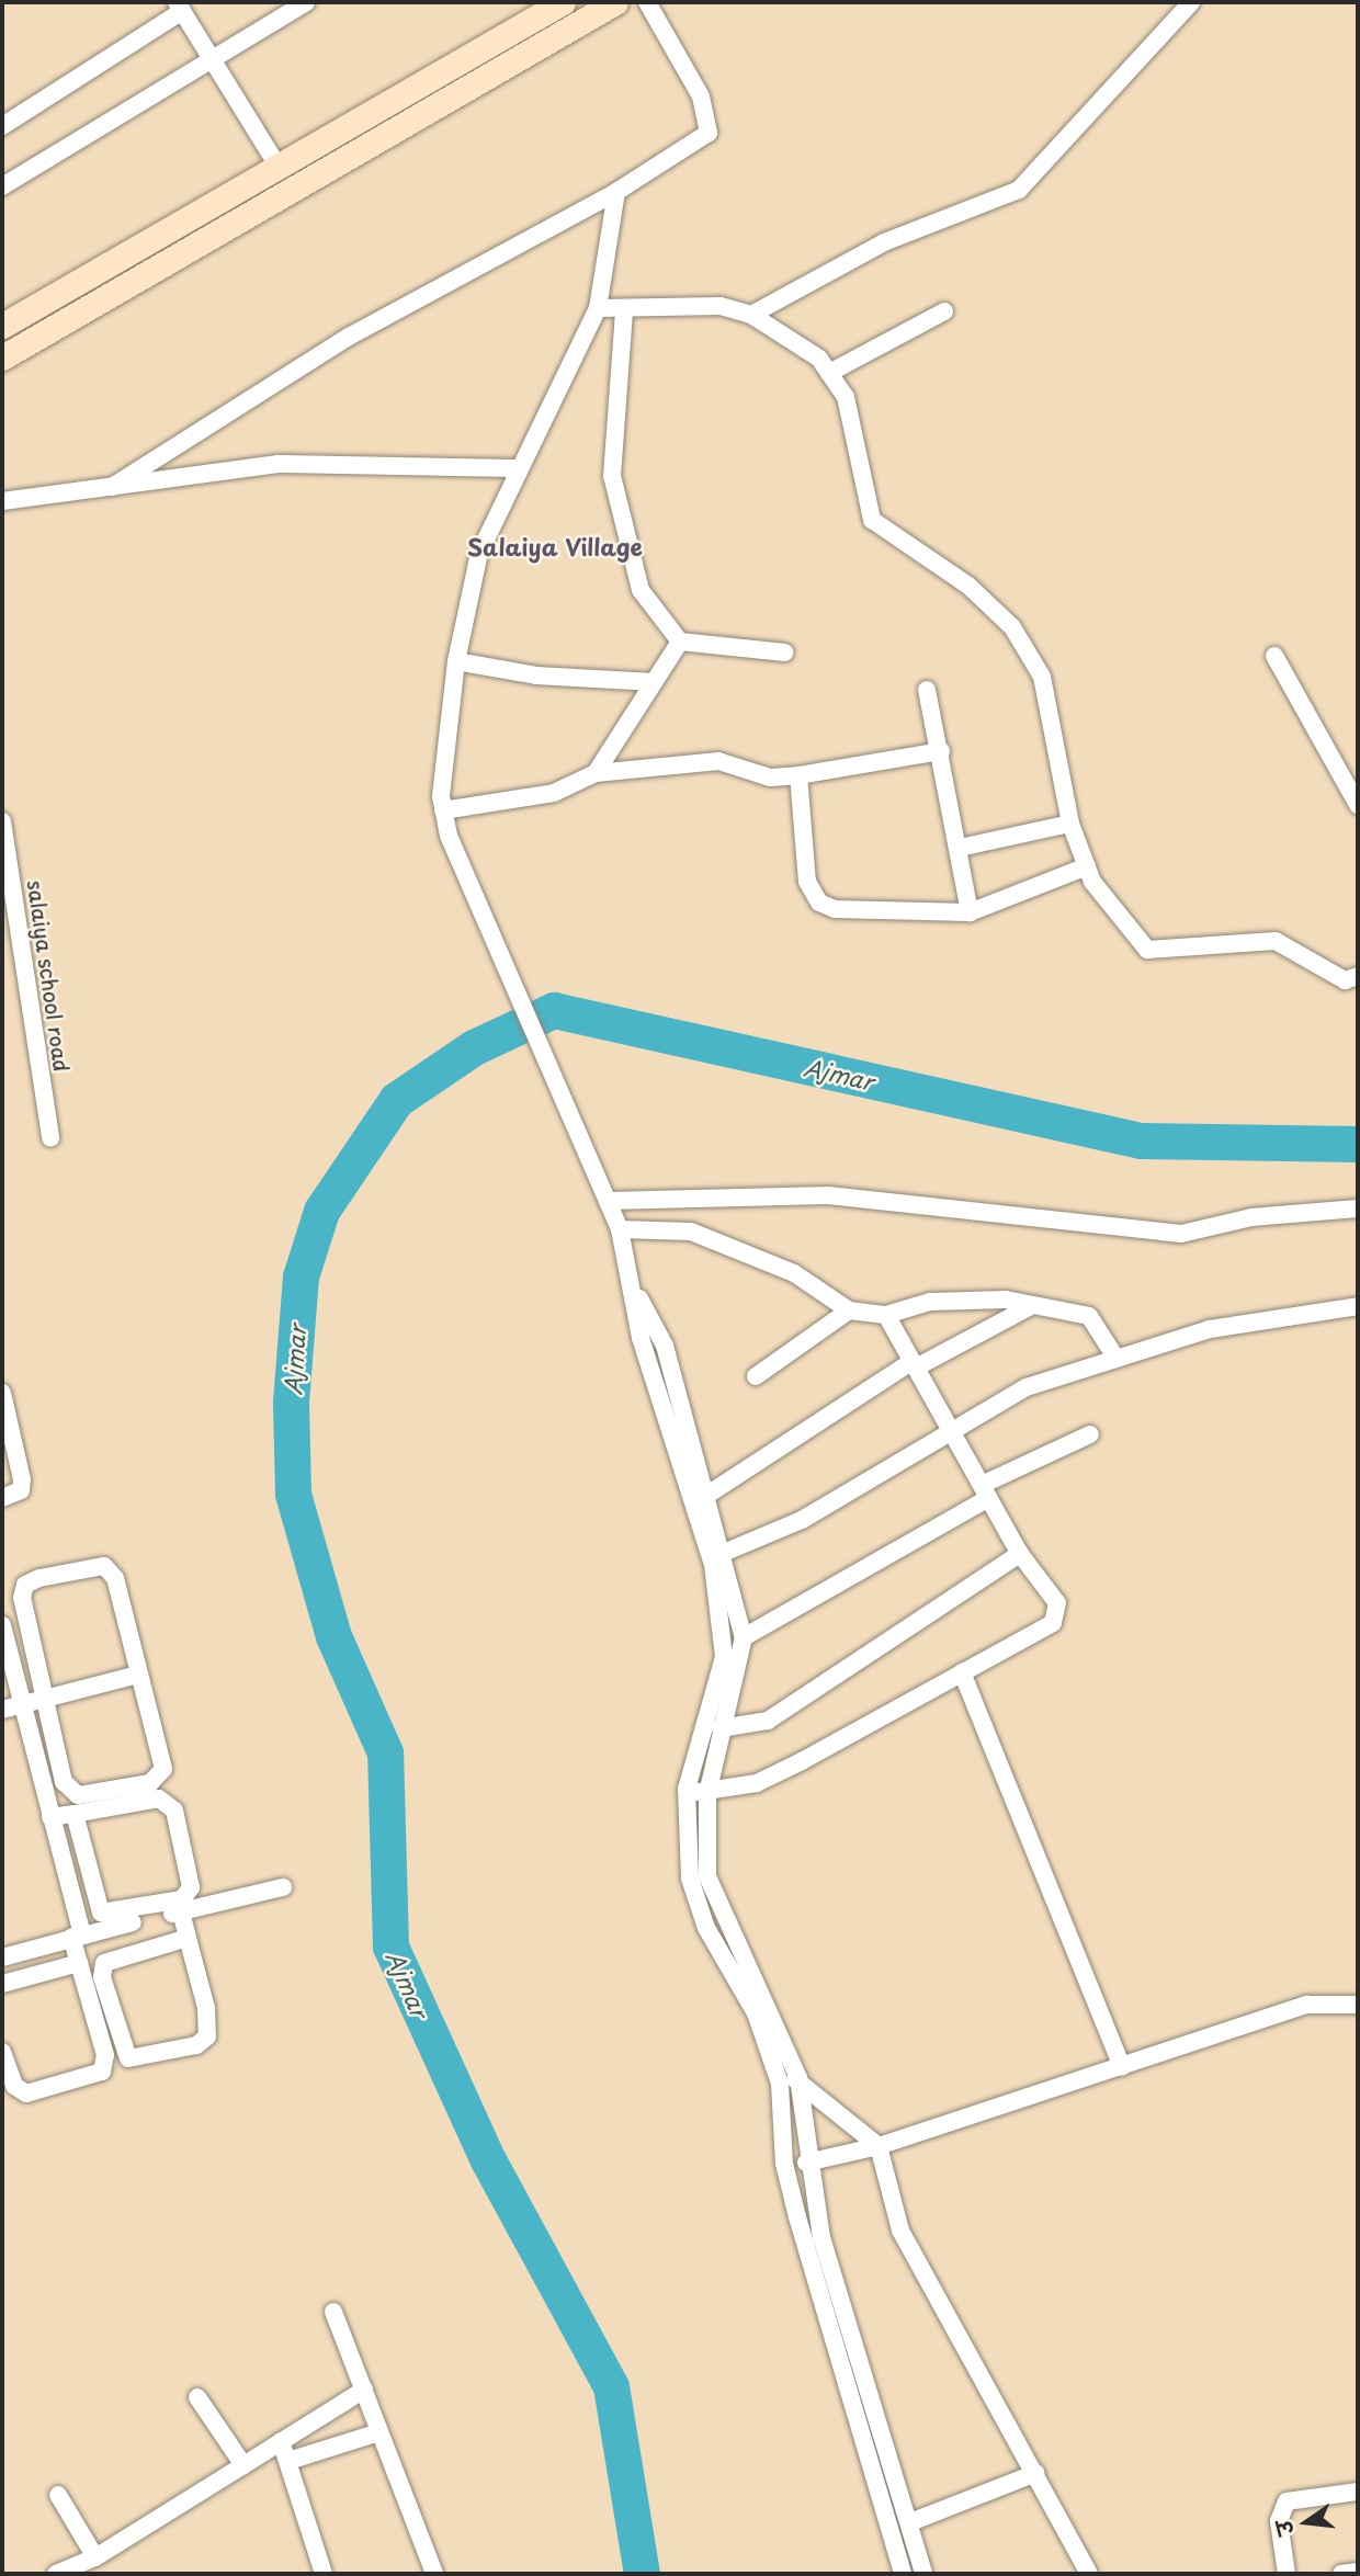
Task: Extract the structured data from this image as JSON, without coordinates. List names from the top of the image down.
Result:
{
  "streets": {
    "street": ["salaiya school road"]
  },
  "districts": ["Salaiya Village"],
  "water": ["Ajmar"],
  "north": "left"
}
